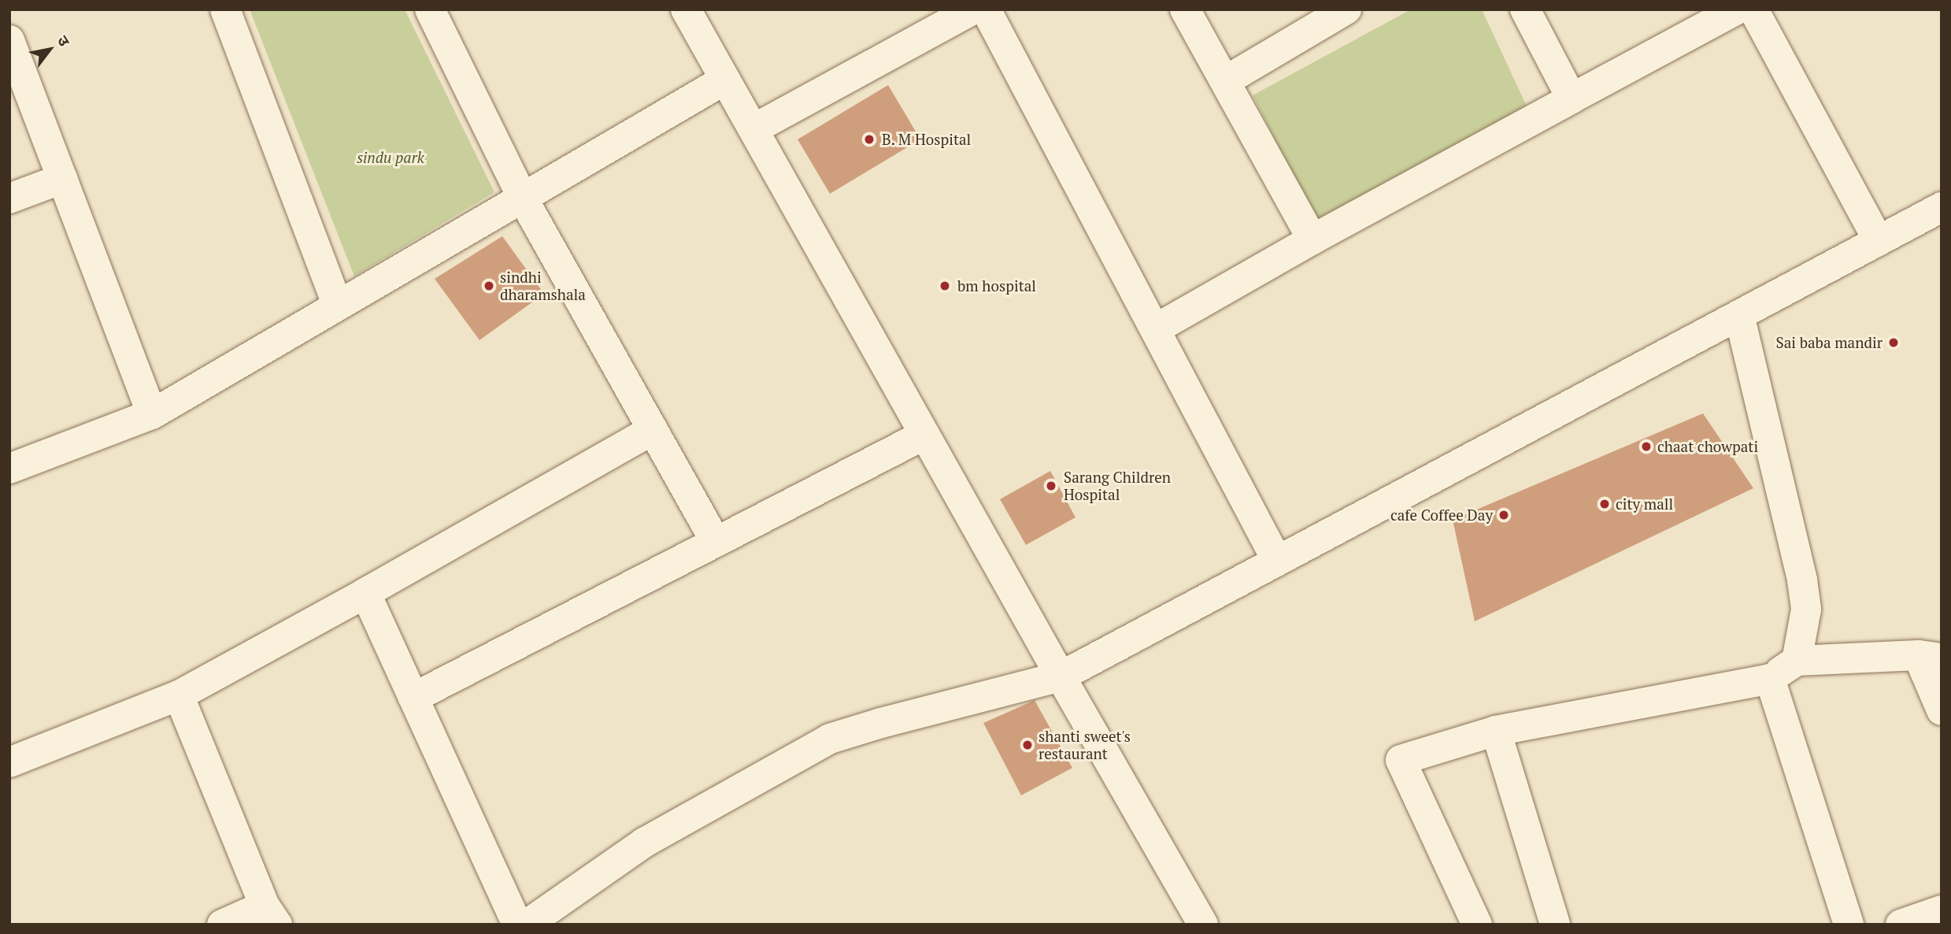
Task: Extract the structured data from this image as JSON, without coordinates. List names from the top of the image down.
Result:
{
  "parks": ["sindu park"],
  "places": [
    "B. M Hospital",
    "sindhi dharamshala",
    "bm hospital",
    "Sai baba mandir",
    "chaat chowpati",
    "Sarang Children Hospital",
    "city mall",
    "cafe Coffee Day",
    "shanti sweet's restaurant"
  ],
  "north": "top right"
}
